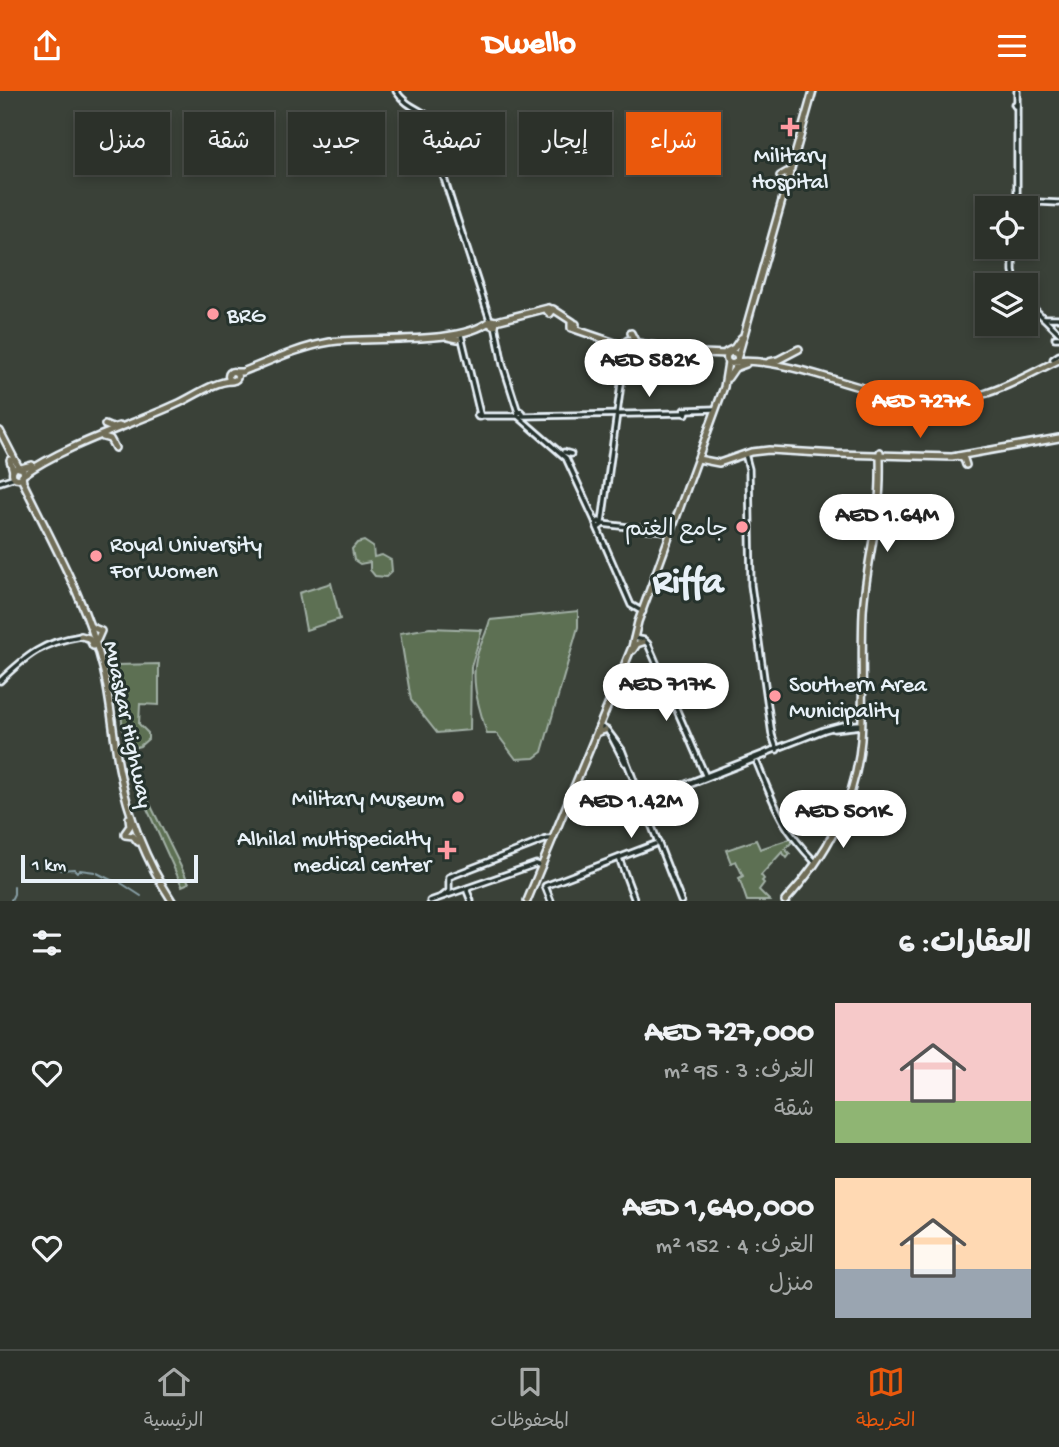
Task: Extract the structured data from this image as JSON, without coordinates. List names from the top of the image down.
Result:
{
  "streets": {
    "main road": ["Muaskar Highway"]
  },
  "districts": ["Riffa"],
  "places": {
    "health": ["Military Hospital", "Alhilal multispecialty medical center"],
    "other": [
      "BRG",
      "جامع الغتم",
      "Royal University For Women",
      "Southern Area Municipality",
      "Military Museum"
    ]
  },
  "scale_bar": "1 km",
  "page": {
    "header": "Dwello",
    "chip": [
      "شراء",
      "إيجار",
      "تصفية",
      "جديد",
      "شقة",
      "منزل"
    ],
    "price": [
      "AED 582K",
      "AED 727K",
      "AED 1.64M",
      "AED 717K",
      "AED 1.42M",
      "AED 501K"
    ],
    "scale": "1 km",
    "heading": "العقارات: 6",
    "list": [
      {
        "name": "AED 727,000",
        "note": "الغرف: 3 · 95 m² · شقة"
      },
      {
        "name": "AED 1,640,000",
        "note": "الغرف: 4 · 152 m² · منزل"
      }
    ],
    "tabs": ["الخريطة", "المحفوظات", "الرئيسية"]
  }
}
